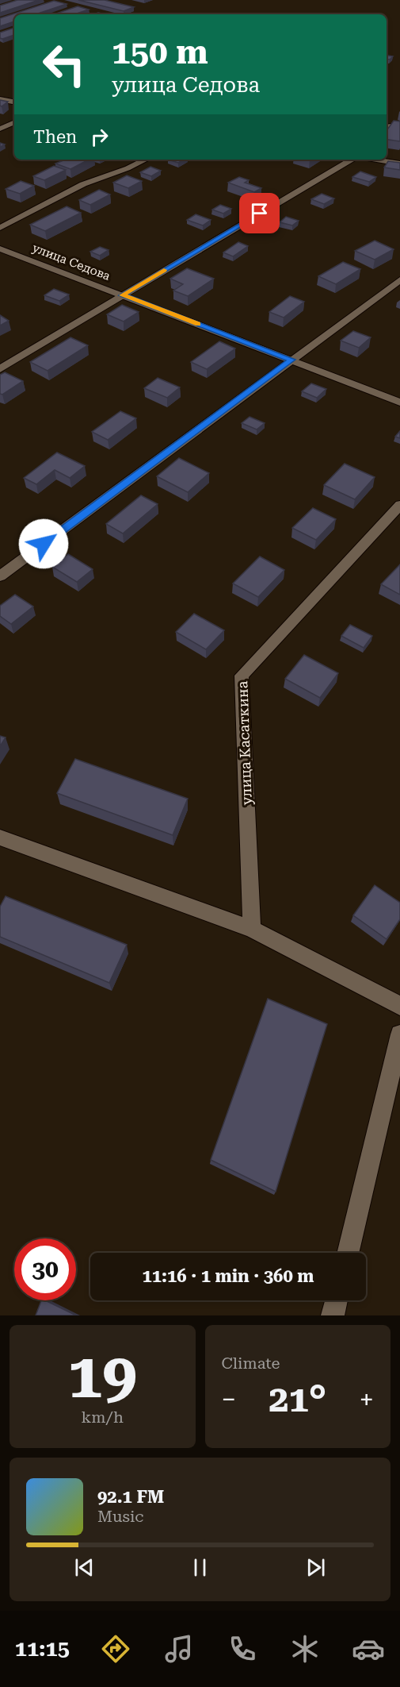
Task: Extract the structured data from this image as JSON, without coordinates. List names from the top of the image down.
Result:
{
  "streets": {
    "street": ["улица Седова", "улица Касаткина"]
  },
  "page": {
    "turn": ["150 m", "улица Седова"],
    "then": "Then",
    "limit": "30",
    "trip": "11:16 · 1 min · 360 m",
    "tile": [
      ["19", "km/h"],
      "Climate"
    ],
    "heat": ["−", "21°", "+"],
    "song": ["92.1 FM", "Music"],
    "tabs": "11:15"
  }
}
